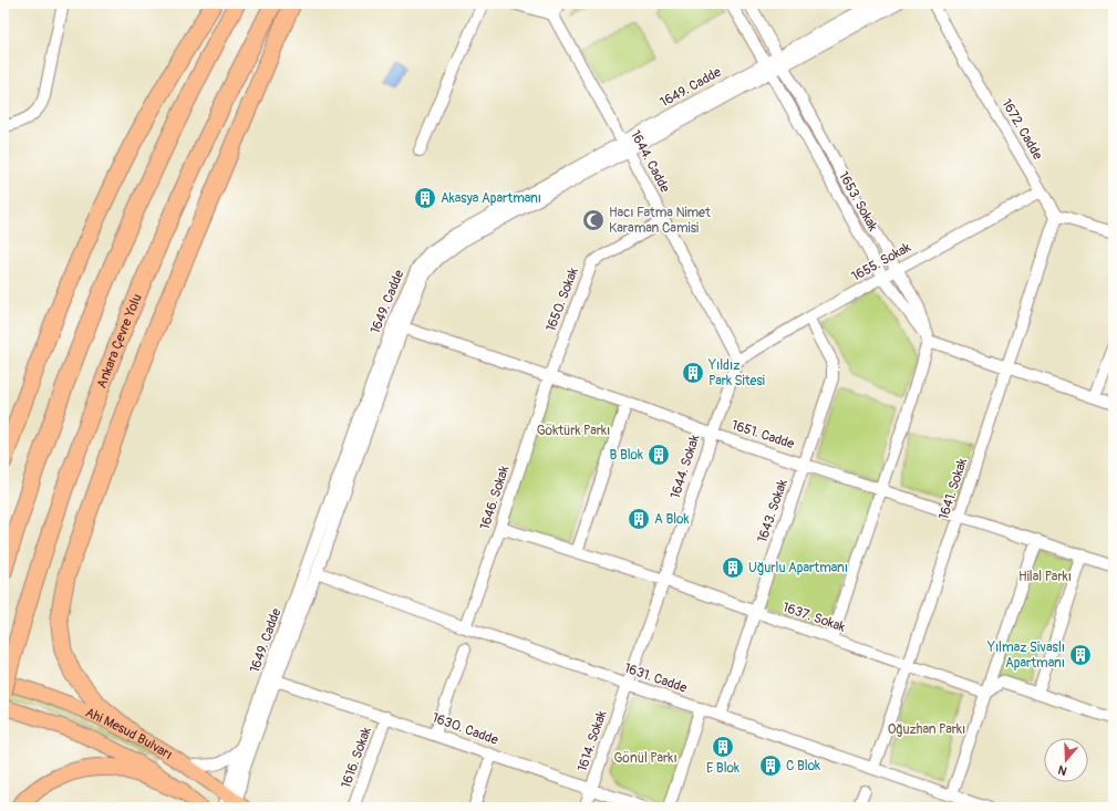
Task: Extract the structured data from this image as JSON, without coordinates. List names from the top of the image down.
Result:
{
  "streets": {
    "highway": ["Ankara Çevre Yolu"],
    "main road": ["Ahi Mesud Bulvarı"],
    "street": [
      "1649. Cadde",
      "1672. Cadde",
      "1644. Cadde",
      "1653. Sokak",
      "1655. Sokak",
      "1650. Sokak",
      "1651. Cadde",
      "1644. Sokak",
      "1641. Sokak",
      "1646. Sokak",
      "1643. Sokak",
      "1637. Sokak",
      "1631. Cadde",
      "1630. Cadde",
      "1614. Sokak",
      "1616. Sokak"
    ]
  },
  "crossings": [
    ["1649. Cadde", "1644. Cadde"],
    ["1649. Cadde", "1653. Sokak"],
    ["1649. Cadde", "1651. Cadde"],
    ["1649. Cadde", "1631. Cadde"],
    ["1649. Cadde", "1630. Cadde"],
    ["1649. Cadde", "Ahi Mesud Bulvarı"],
    ["1672. Cadde", "1655. Sokak"],
    ["1672. Cadde", "1641. Sokak"],
    ["1644. Cadde", "1655. Sokak"],
    ["1644. Cadde", "1650. Sokak"],
    ["1644. Cadde", "1644. Sokak"],
    ["1653. Sokak", "1655. Sokak"],
    ["1655. Sokak", "1644. Sokak"],
    ["1655. Sokak", "1643. Sokak"],
    ["1650. Sokak", "1651. Cadde"],
    ["1650. Sokak", "1646. Sokak"],
    ["1651. Cadde", "1644. Sokak"],
    ["1651. Cadde", "1641. Sokak"],
    ["1651. Cadde", "1646. Sokak"],
    ["1651. Cadde", "1643. Sokak"],
    ["1644. Sokak", "1637. Sokak"],
    ["1644. Sokak", "1631. Cadde"],
    ["1644. Sokak", "1614. Sokak"],
    ["1641. Sokak", "1637. Sokak"],
    ["1641. Sokak", "1631. Cadde"],
    ["1646. Sokak", "1637. Sokak"],
    ["1646. Sokak", "1631. Cadde"],
    ["1643. Sokak", "1637. Sokak"],
    ["1643. Sokak", "1631. Cadde"],
    ["1631. Cadde", "1614. Sokak"],
    ["1630. Cadde", "1614. Sokak"],
    ["1630. Cadde", "1616. Sokak"]
  ],
  "parks": [
    "Göktürk Parkı",
    "Hilal Parkı",
    "Oğuzhan Parkı",
    "Gönül Parkı"
  ],
  "places": {
    "building": [
      "Akasya Apartmanı",
      "Yıldız Park Sitesi",
      "B Blok",
      "A Blok",
      "Uğurlu Apartmanı",
      "Yılmaz Sivaslı Apartmanı",
      "E Blok",
      "C Blok"
    ],
    "mosque": ["Hacı Fatma Nimet Karaman Camisi"]
  },
  "north": "bottom"
}
